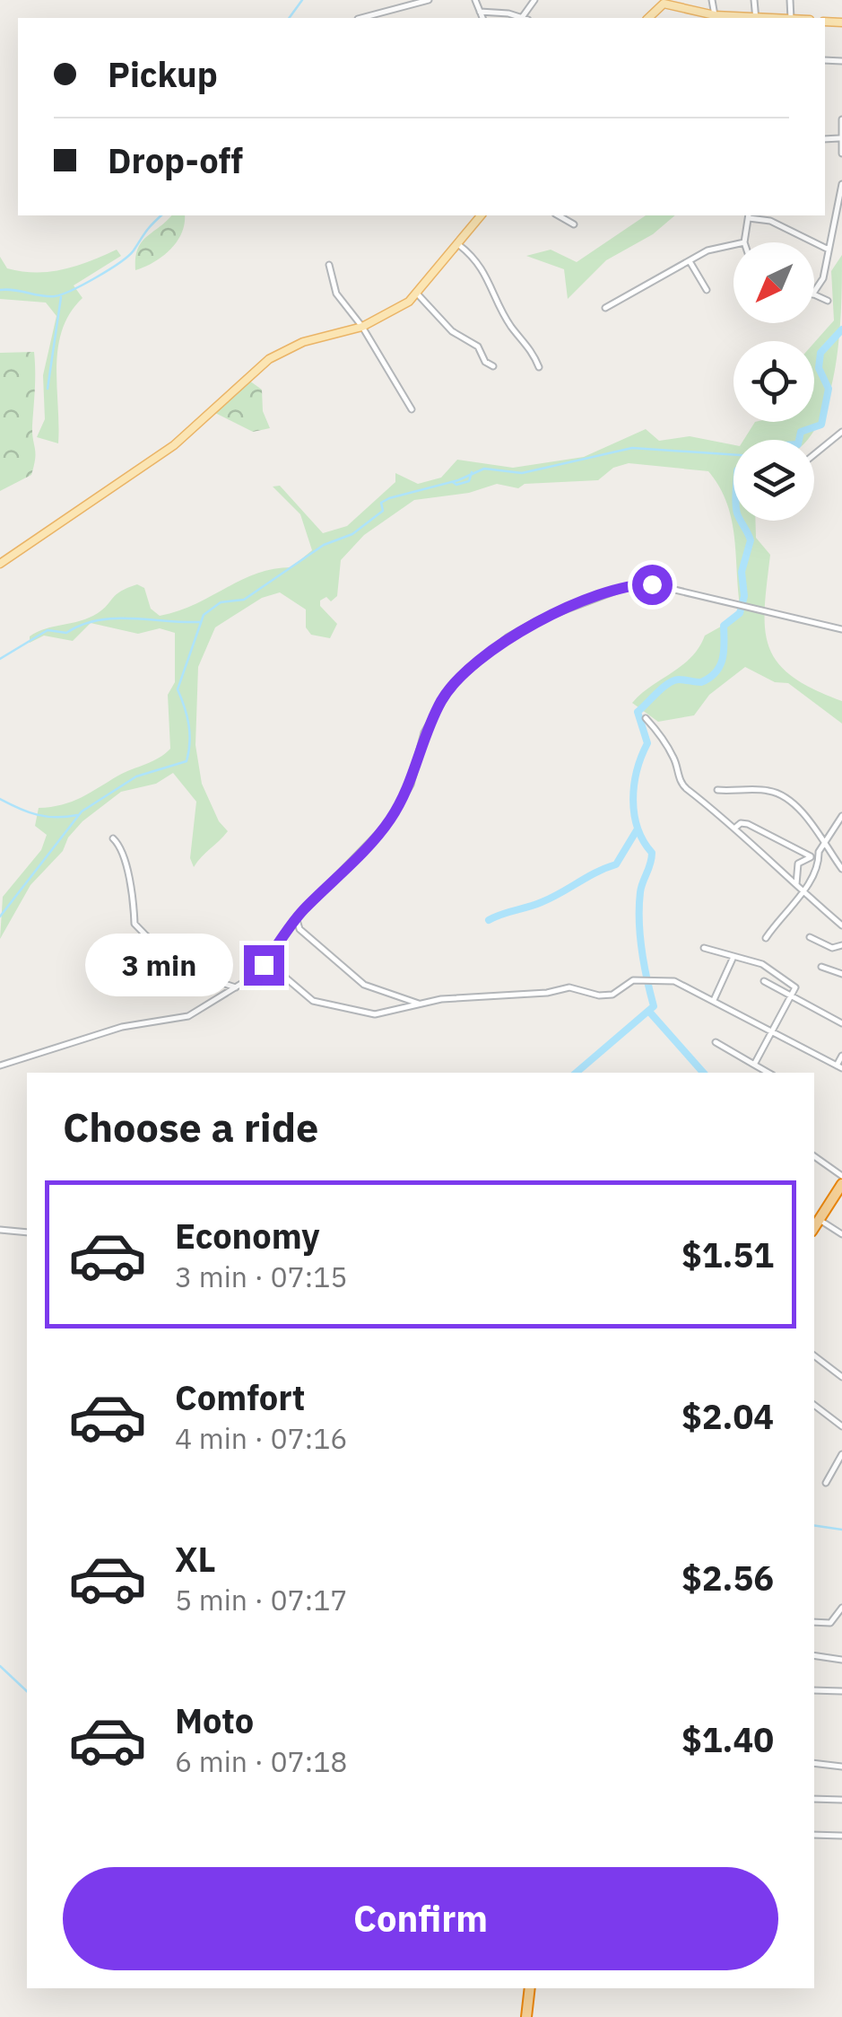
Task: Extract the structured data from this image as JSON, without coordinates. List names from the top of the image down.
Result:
{
  "north": "bottom left",
  "page": {
    "banner": ["Pickup", "Drop-off"],
    "bubble": "3 min",
    "heading": "Choose a ride",
    "list": [
      {
        "name": "Economy",
        "note": "3 min · 07:15",
        "value": "$1.51"
      },
      {
        "name": "Comfort",
        "note": "4 min · 07:16",
        "value": "$2.04"
      },
      {
        "name": "XL",
        "note": "5 min · 07:17",
        "value": "$2.56"
      },
      {
        "name": "Moto",
        "note": "6 min · 07:18",
        "value": "$1.40"
      }
    ],
    "buttons": "Confirm"
  }
}
